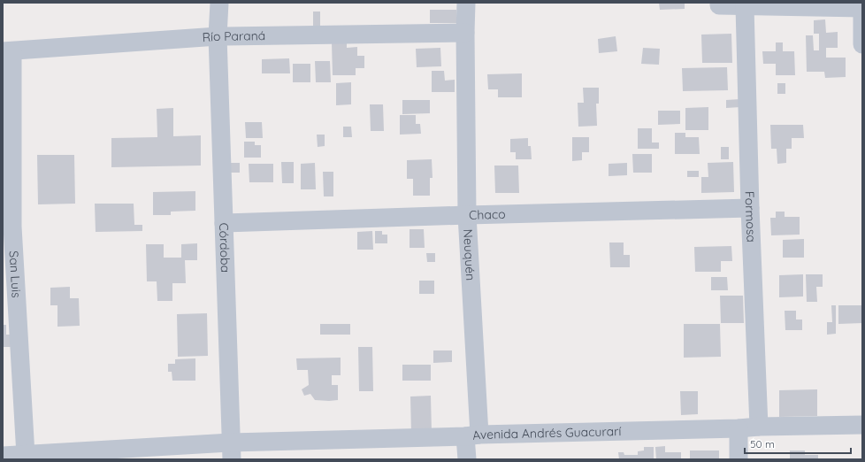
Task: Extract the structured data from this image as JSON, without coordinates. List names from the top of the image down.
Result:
{
  "streets": {
    "street": [
      "Río Paraná",
      "Chaco",
      "Formosa",
      "Córdoba",
      "Neuquén",
      "San Luis",
      "Avenida Andrés Guacurarí"
    ]
  },
  "crossings": [
    ["Río Paraná", "Córdoba"],
    ["Río Paraná", "Neuquén"],
    ["Río Paraná", "San Luis"],
    ["Chaco", "Formosa"],
    ["Chaco", "Córdoba"],
    ["Chaco", "Neuquén"],
    ["Formosa", "Avenida Andrés Guacurarí"],
    ["Córdoba", "Avenida Andrés Guacurarí"],
    ["Neuquén", "Avenida Andrés Guacurarí"],
    ["San Luis", "Avenida Andrés Guacurarí"]
  ],
  "scale_bar": "50 m"
}
